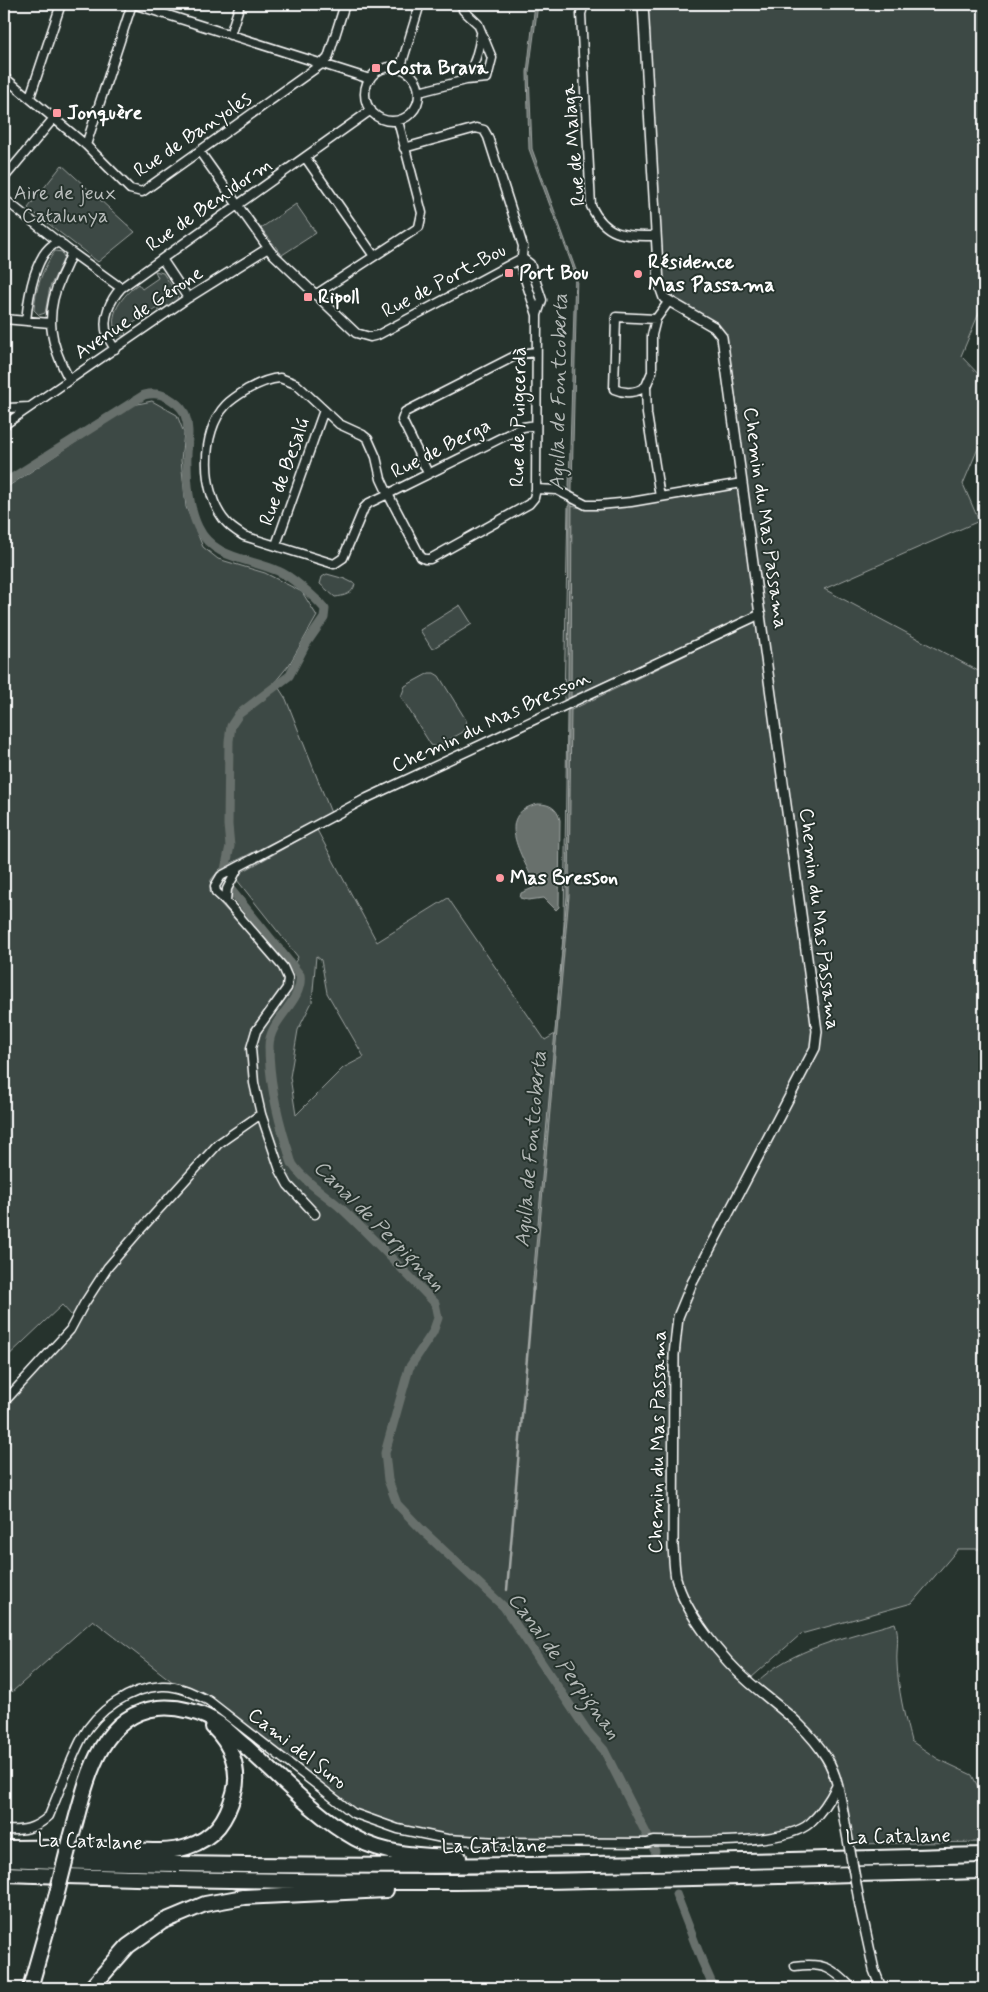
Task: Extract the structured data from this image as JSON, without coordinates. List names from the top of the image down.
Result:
{
  "streets": {
    "highway": ["La Catalane"],
    "street": [
      "Rue de Banyoles",
      "Rue de Malaga",
      "Rue de Benidorm",
      "Rue de Port-Bou",
      "Avenue de Gérone",
      "Rue de Puigcerdà",
      "Rue de Berga",
      "Rue de Besalú",
      "Chemin du Mas Passama",
      "Chemin du Mas Bresson",
      "Cami del Suro"
    ]
  },
  "crossings": [
    ["Rue de Banyoles", "Rue de Port-Bou"],
    ["Rue de Benidorm", "Rue de Port-Bou"],
    ["Rue de Benidorm", "Avenue de Gérone"],
    ["Rue de Port-Bou", "Avenue de Gérone"],
    ["Rue de Port-Bou", "Rue de Puigcerdà"],
    ["Rue de Puigcerdà", "Rue de Berga"],
    ["Rue de Berga", "Rue de Besalú"],
    ["Chemin du Mas Passama", "Chemin du Mas Bresson"],
    ["Chemin du Mas Passama", "Cami del Suro"]
  ],
  "water": ["Agulla de Fontcoberta", "Canal de Perpignan"],
  "parks": ["Aire de jeux Catalunya"],
  "places": {
    "transit": [
      "Costa Brava",
      "Jonquère",
      "Port Bou",
      "Ripoll"
    ],
    "other": ["Résidence Mas Passama", "Mas Bresson"]
  }
}
